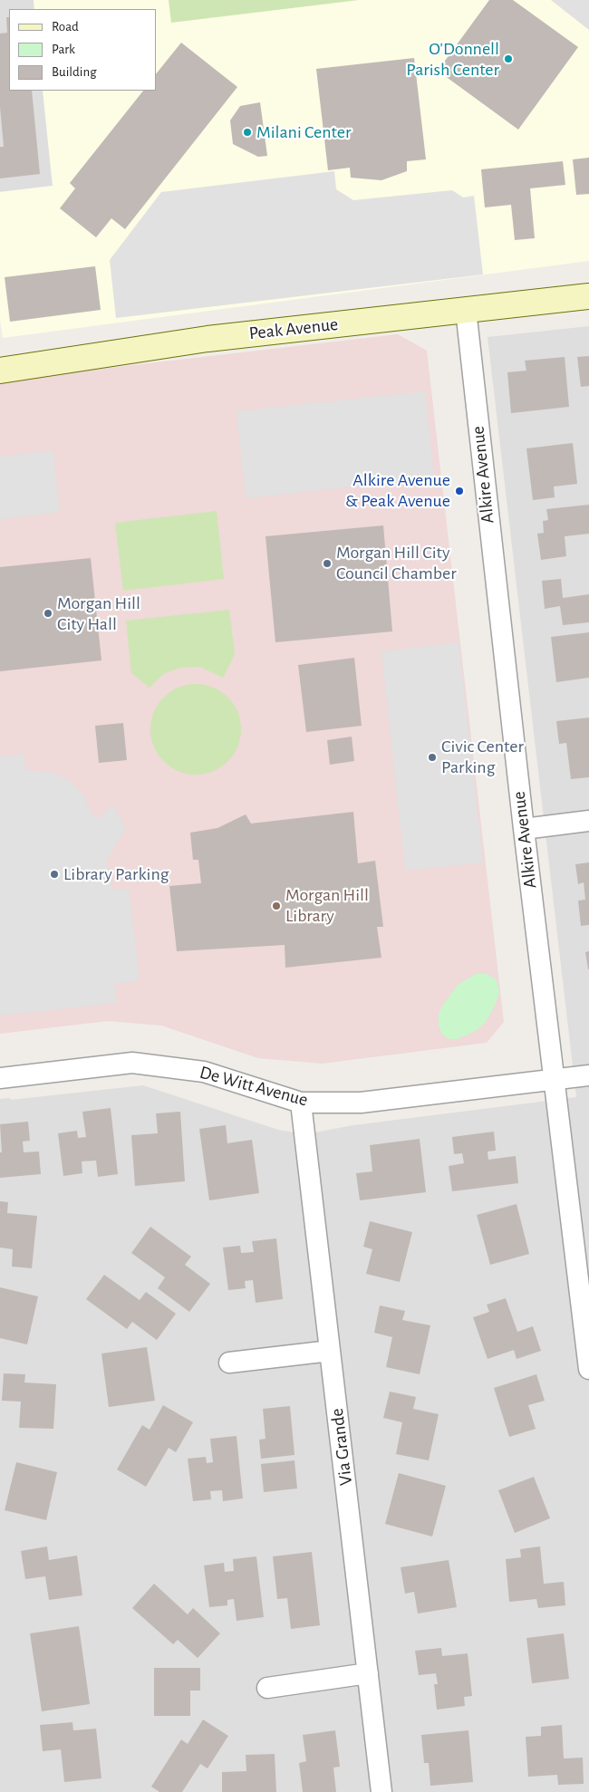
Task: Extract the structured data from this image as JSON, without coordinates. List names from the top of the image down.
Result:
{
  "streets": {
    "street": [
      "Peak Avenue",
      "Alkire Avenue",
      "De Witt Avenue",
      "Via Grande"
    ]
  },
  "crossings": [
    ["Peak Avenue", "Alkire Avenue"],
    ["Alkire Avenue", "De Witt Avenue"],
    ["De Witt Avenue", "Via Grande"]
  ],
  "places": [
    "O'Donnell Parish Center",
    "Milani Center",
    "Alkire Avenue & Peak Avenue",
    "Morgan Hill City Council Chamber",
    "Morgan Hill City Hall",
    "Civic Center Parking",
    "Library Parking",
    "Morgan Hill Library"
  ],
  "legend": ["Road", "Park", "Building"]
}
